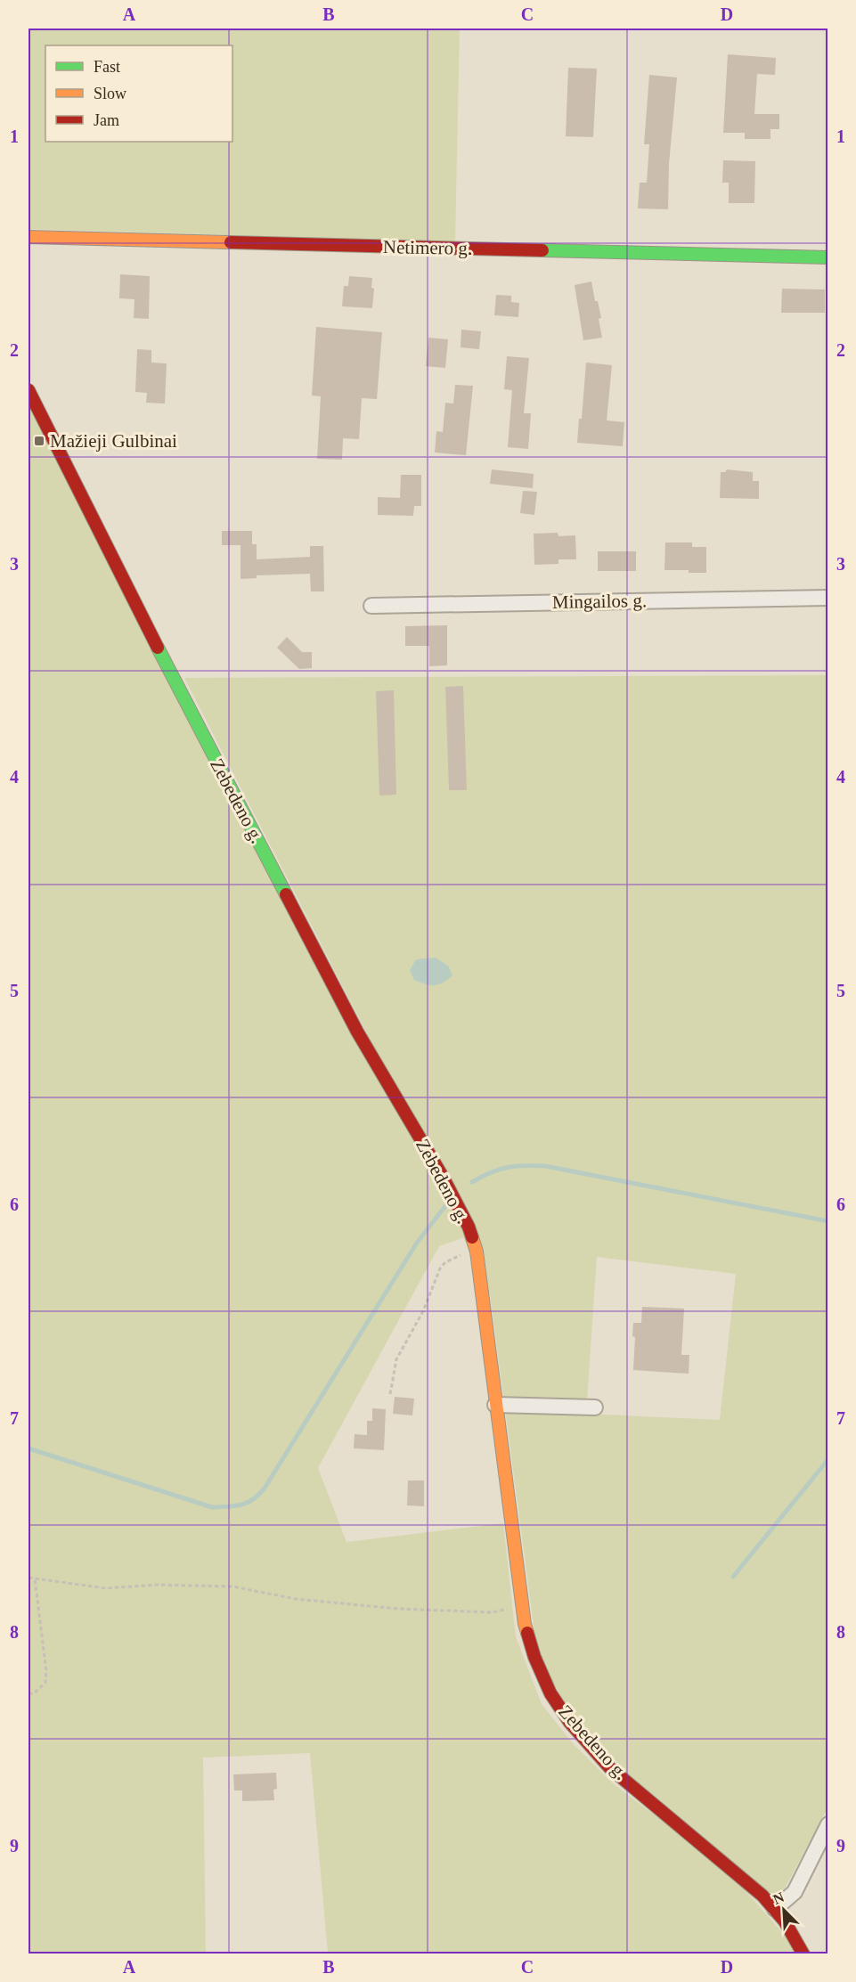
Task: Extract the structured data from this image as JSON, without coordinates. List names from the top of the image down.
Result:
{
  "streets": {
    "street": ["Netimero g.", "Mingailos g.", "Zebedeno g."]
  },
  "places": {
    "transit": ["Mažieji Gulbinai"]
  },
  "legend": ["Fast", "Slow", "Jam"],
  "north": "top left",
  "grid": {
    "columns": [
      "A",
      "B",
      "C",
      "D"
    ],
    "rows": [
      "1",
      "2",
      "3",
      "4",
      "5",
      "6",
      "7",
      "8",
      "9"
    ]
  }
}
